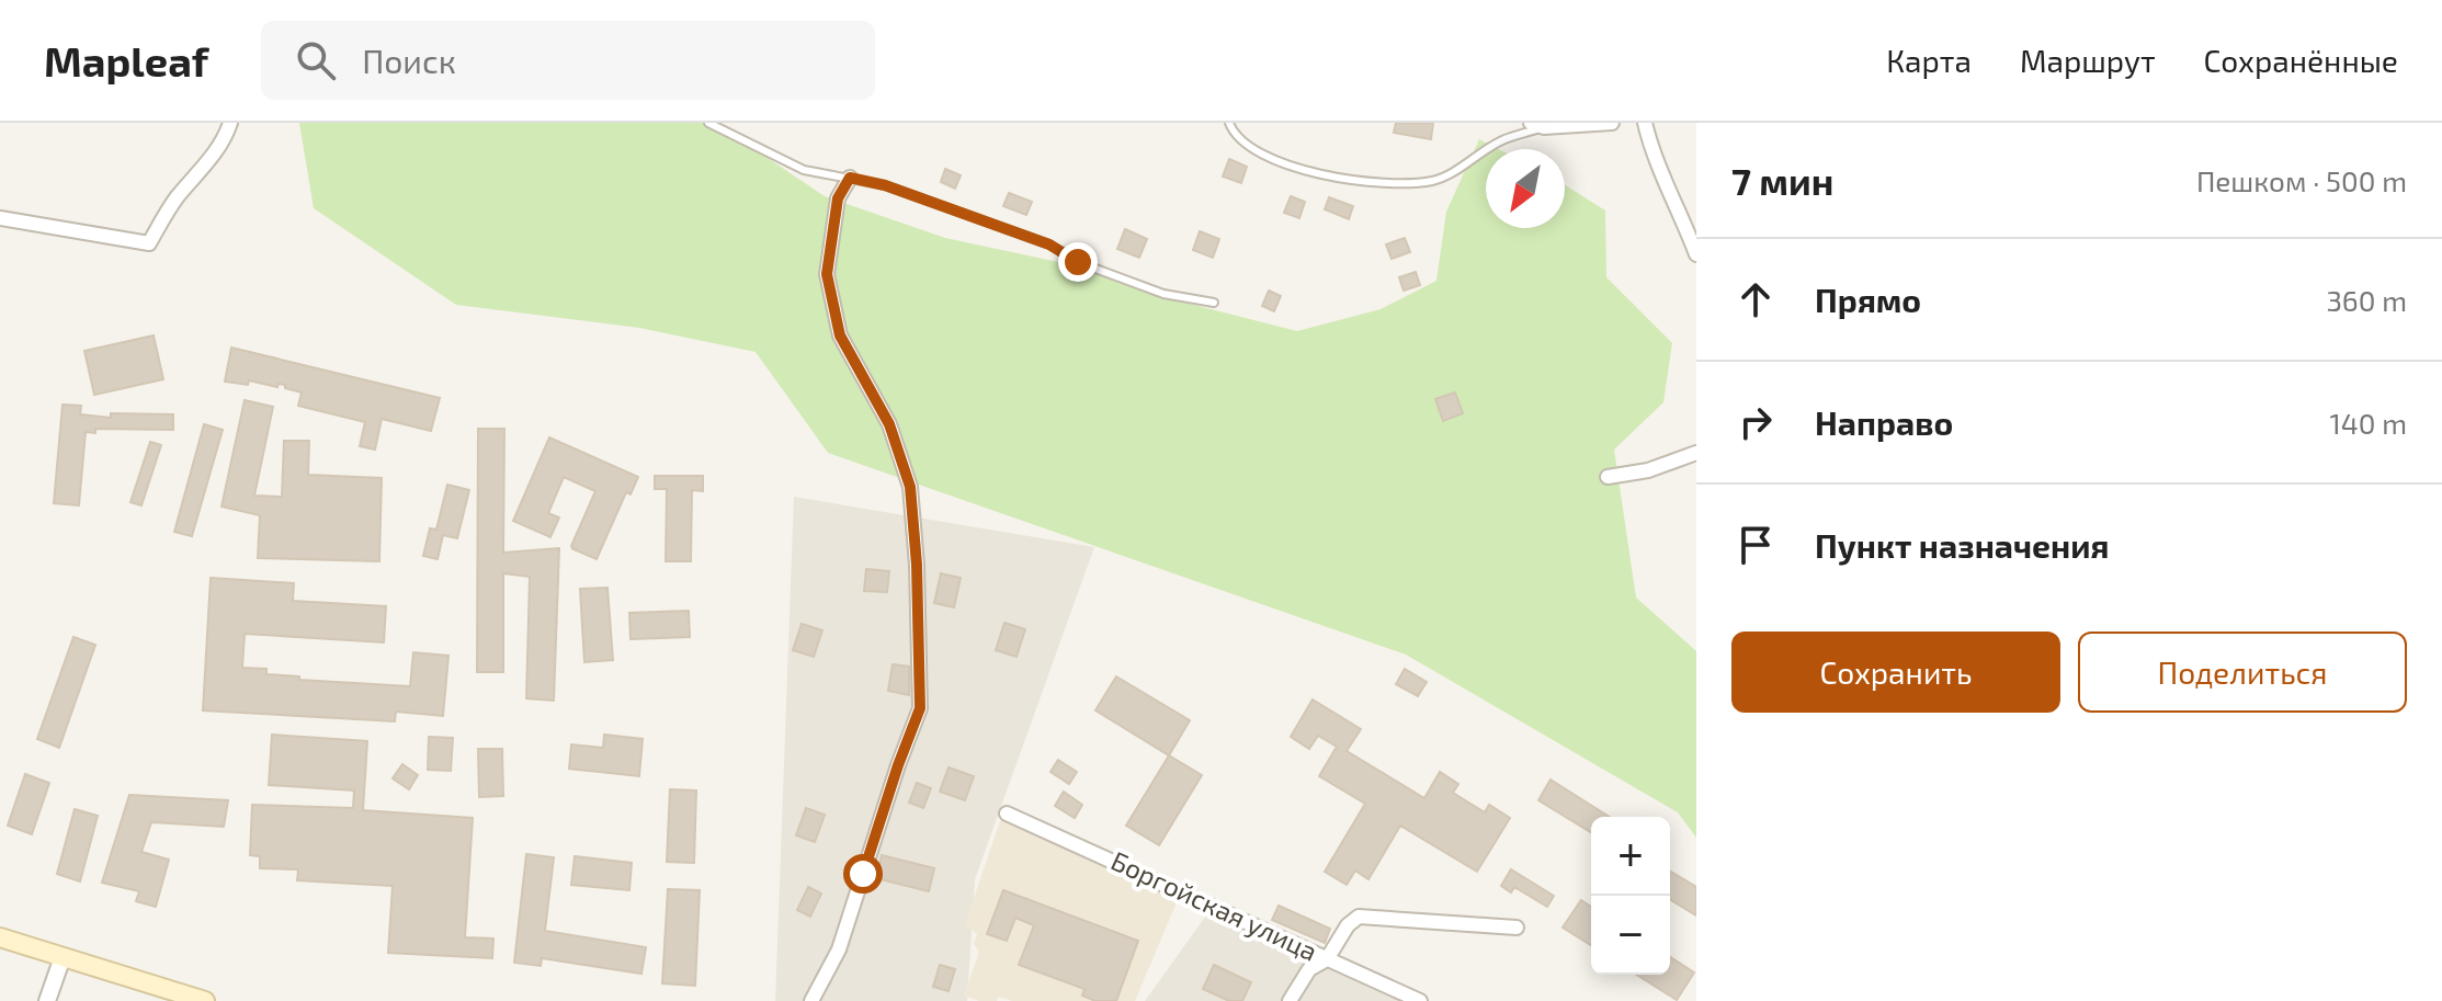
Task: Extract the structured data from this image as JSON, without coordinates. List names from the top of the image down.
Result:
{
  "streets": {
    "street": ["Боргойская улица"]
  },
  "north": "bottom left",
  "page": {
    "header": "Mapleaf",
    "search": "Поиск",
    "nav": ["Карта", "Маршрут", "Сохранённые"],
    "heading": ["7 мин", "Пешком · 500 m"],
    "list": [
      ["Прямо", "360 m"],
      ["Направо", "140 m"],
      "Пункт назначения"
    ],
    "buttons": ["Сохранить", "Поделиться"],
    "map_buttons": ["+", "−"]
  }
}
